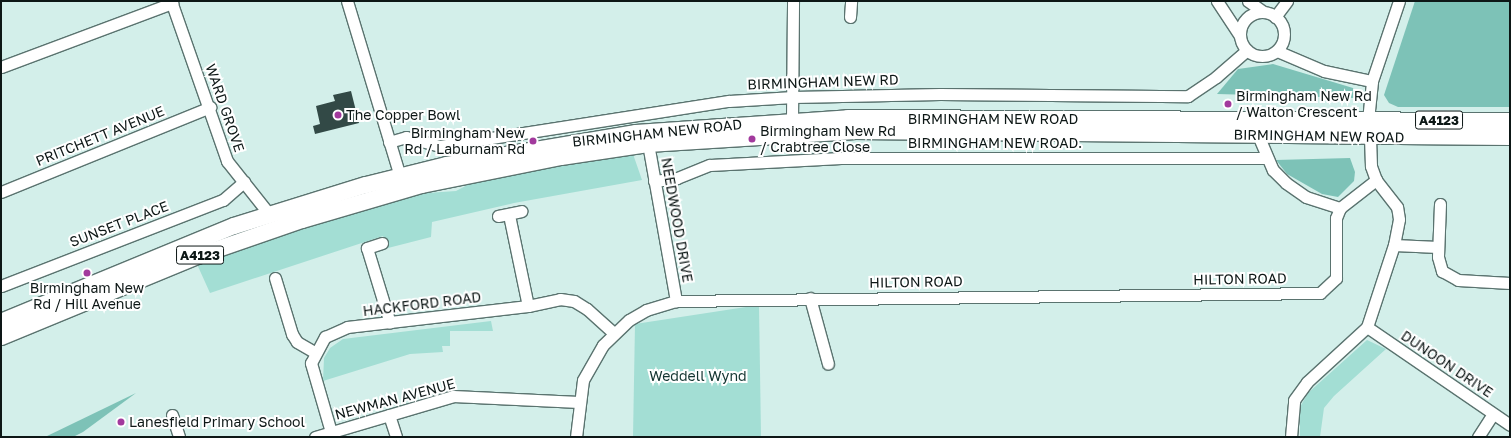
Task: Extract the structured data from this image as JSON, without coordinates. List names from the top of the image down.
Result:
{
  "streets": {
    "highway": ["BIRMINGHAM NEW ROAD", "A4123"],
    "street": [
      "BIRMINGHAM NEW RD",
      "WARD GROVE",
      "PRITCHETT AVENUE",
      "BIRMINGHAM NEW ROAD.",
      "NEEDWOOD DRIVE",
      "SUNSET PLACE",
      "HILTON ROAD",
      "HACKFORD ROAD",
      "DUNOON DRIVE",
      "NEWMAN AVENUE"
    ]
  },
  "crossings": [
    ["WARD GROVE", "BIRMINGHAM NEW ROAD"],
    ["WARD GROVE", "PRITCHETT AVENUE"],
    ["WARD GROVE", "SUNSET PLACE"],
    ["BIRMINGHAM NEW ROAD", "NEEDWOOD DRIVE"],
    ["BIRMINGHAM NEW ROAD.", "NEEDWOOD DRIVE"],
    ["NEEDWOOD DRIVE", "HILTON ROAD"],
    ["HILTON ROAD", "HACKFORD ROAD"],
    ["HILTON ROAD", "NEWMAN AVENUE"]
  ],
  "parks": ["Weddell Wynd"],
  "places": [
    "Birmingham New Rd / Walton Crescent",
    "The Copper Bowl",
    "Birmingham New Rd / Crabtree Close",
    "Birmingham New Rd / Laburnam Rd",
    "Birmingham New Rd / Hill Avenue",
    "Lanesfield Primary School"
  ]
}
